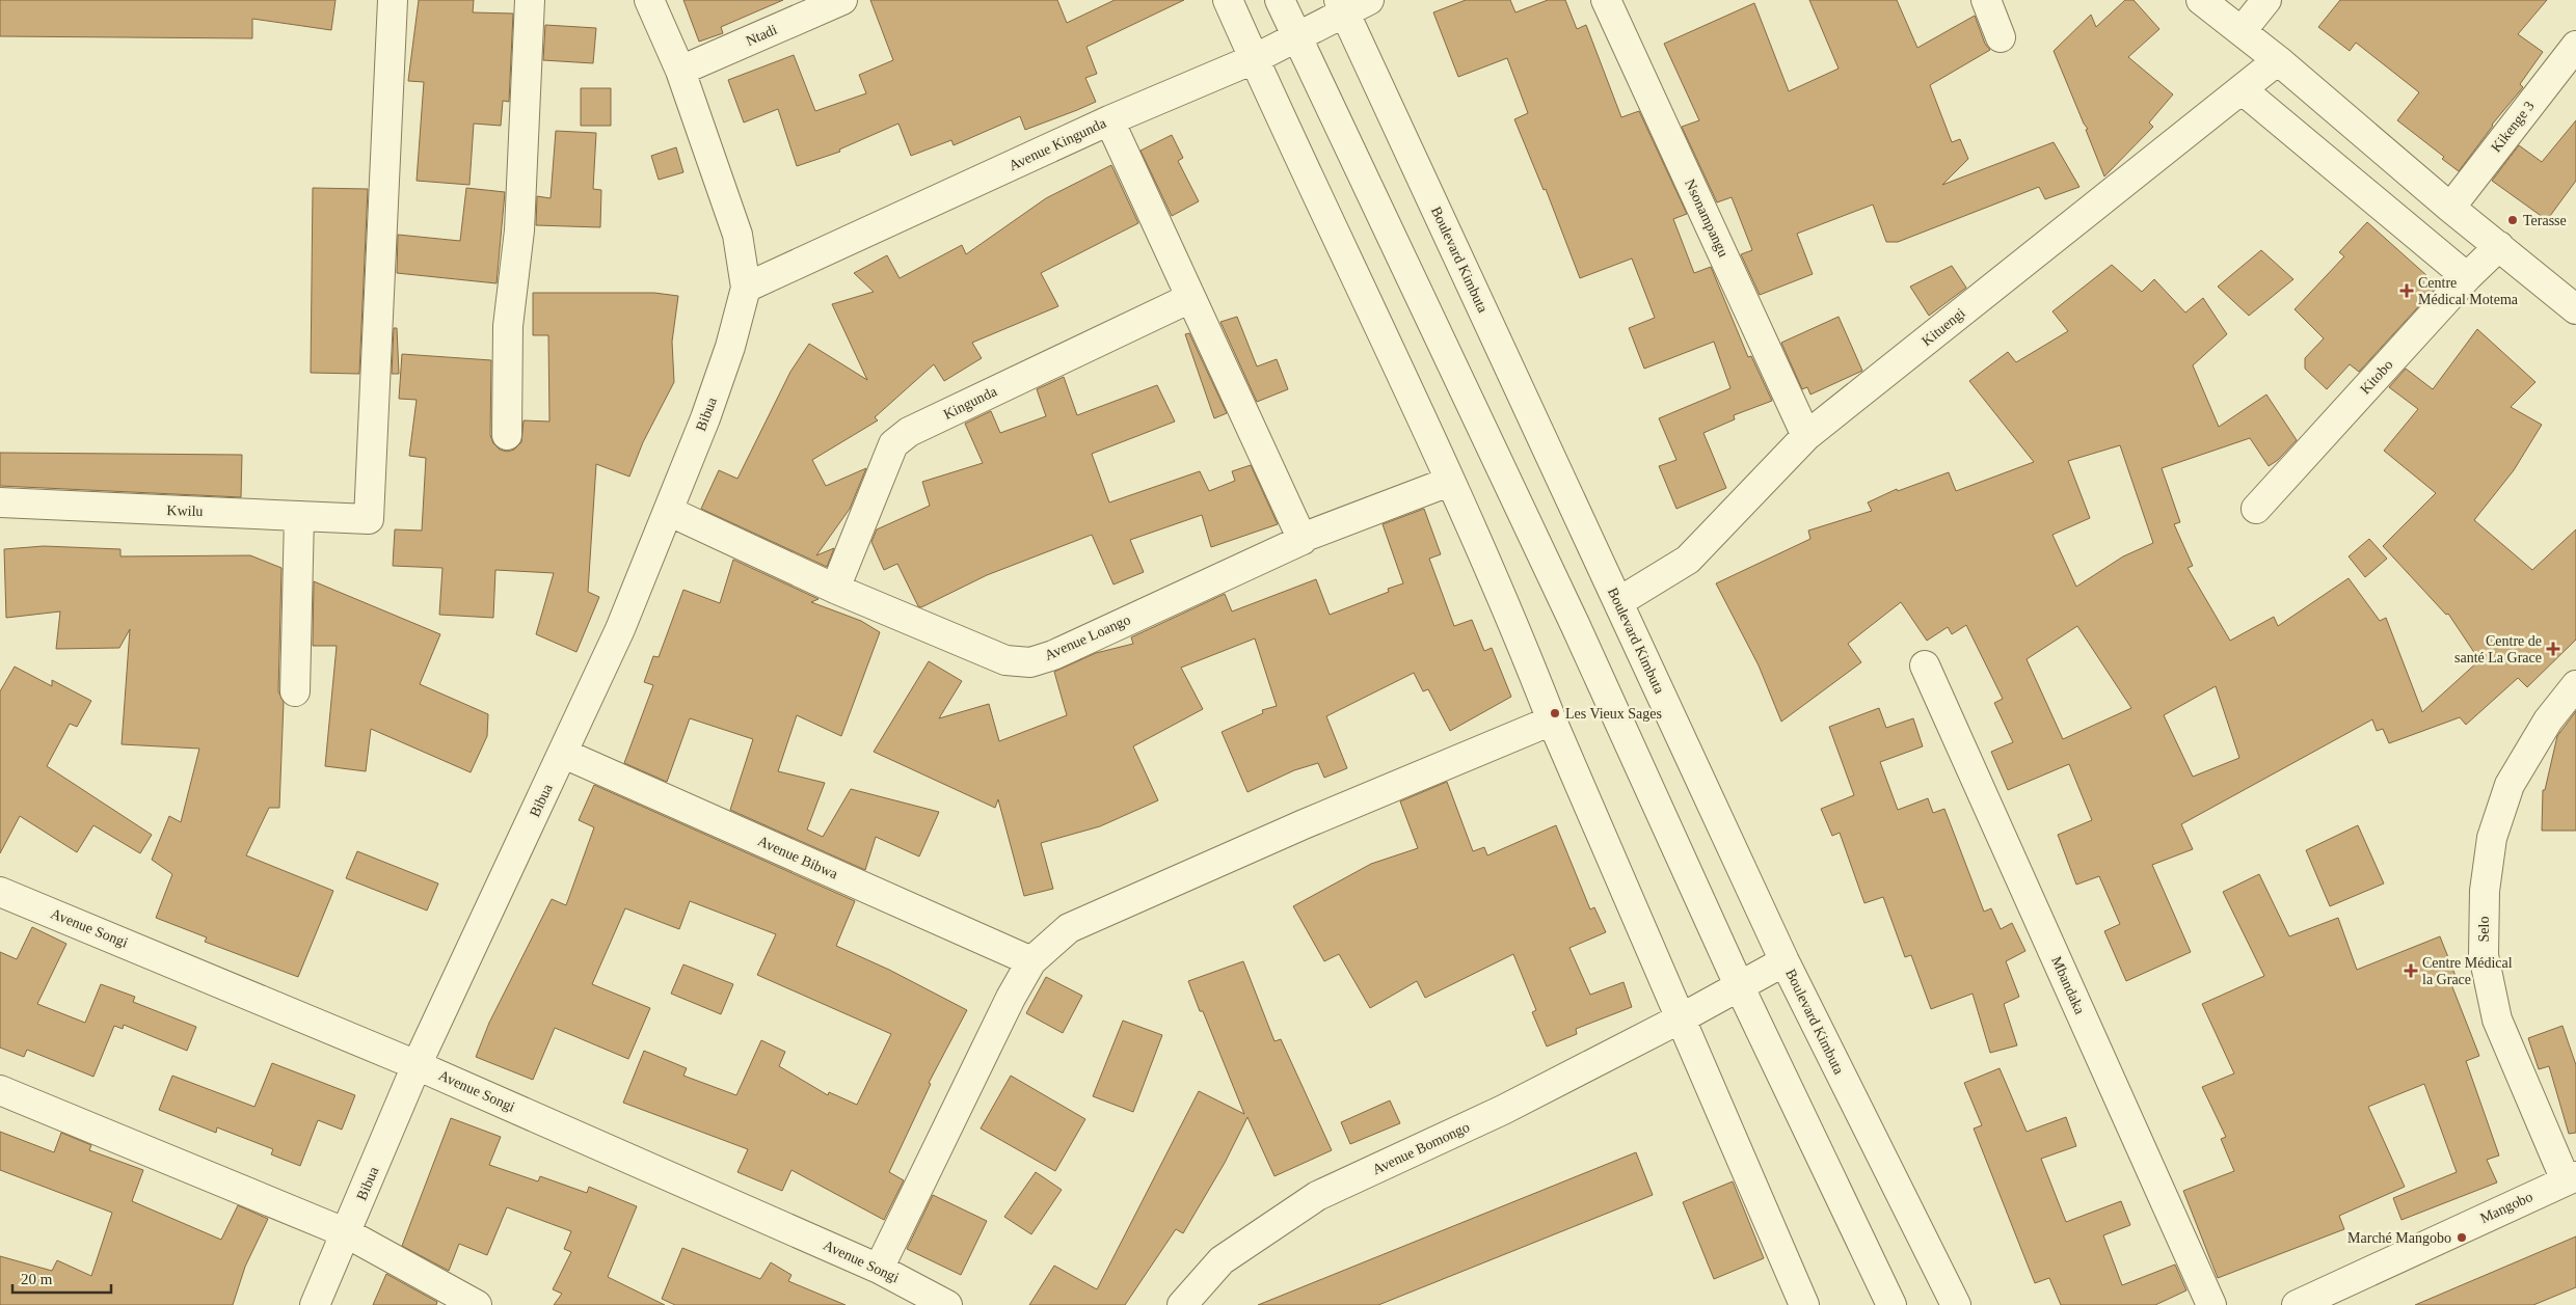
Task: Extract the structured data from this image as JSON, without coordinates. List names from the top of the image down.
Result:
{
  "streets": {
    "street": [
      "Ntadi",
      "Kikenge 3",
      "Avenue Kingunda",
      "Nsonampangu",
      "Boulevard Kimbuta",
      "Kituengi",
      "Kitobo",
      "Kingunda",
      "Bibua",
      "Kwilu",
      "Avenue Loango",
      "Avenue Bibwa",
      "Avenue Songi",
      "Selo",
      "Mbandaka",
      "Avenue Bomongo",
      "Mangobo"
    ]
  },
  "crossings": [
    ["Avenue Kingunda", "Boulevard Kimbuta"],
    ["Avenue Kingunda", "Bibua"],
    ["Nsonampangu", "Kituengi"],
    ["Boulevard Kimbuta", "Kituengi"],
    ["Boulevard Kimbuta", "Avenue Bomongo"],
    ["Kingunda", "Avenue Loango"],
    ["Bibua", "Avenue Loango"],
    ["Bibua", "Avenue Bibwa"],
    ["Bibua", "Avenue Songi"],
    ["Selo", "Mangobo"]
  ],
  "places": {
    "other": ["Terasse", "Les Vieux Sages", "Marché Mangobo"],
    "health": ["Centre Médical Motema", "Centre de santé La Grace", "Centre Médical la Grace"]
  },
  "scale_bar": "20 m"
}
